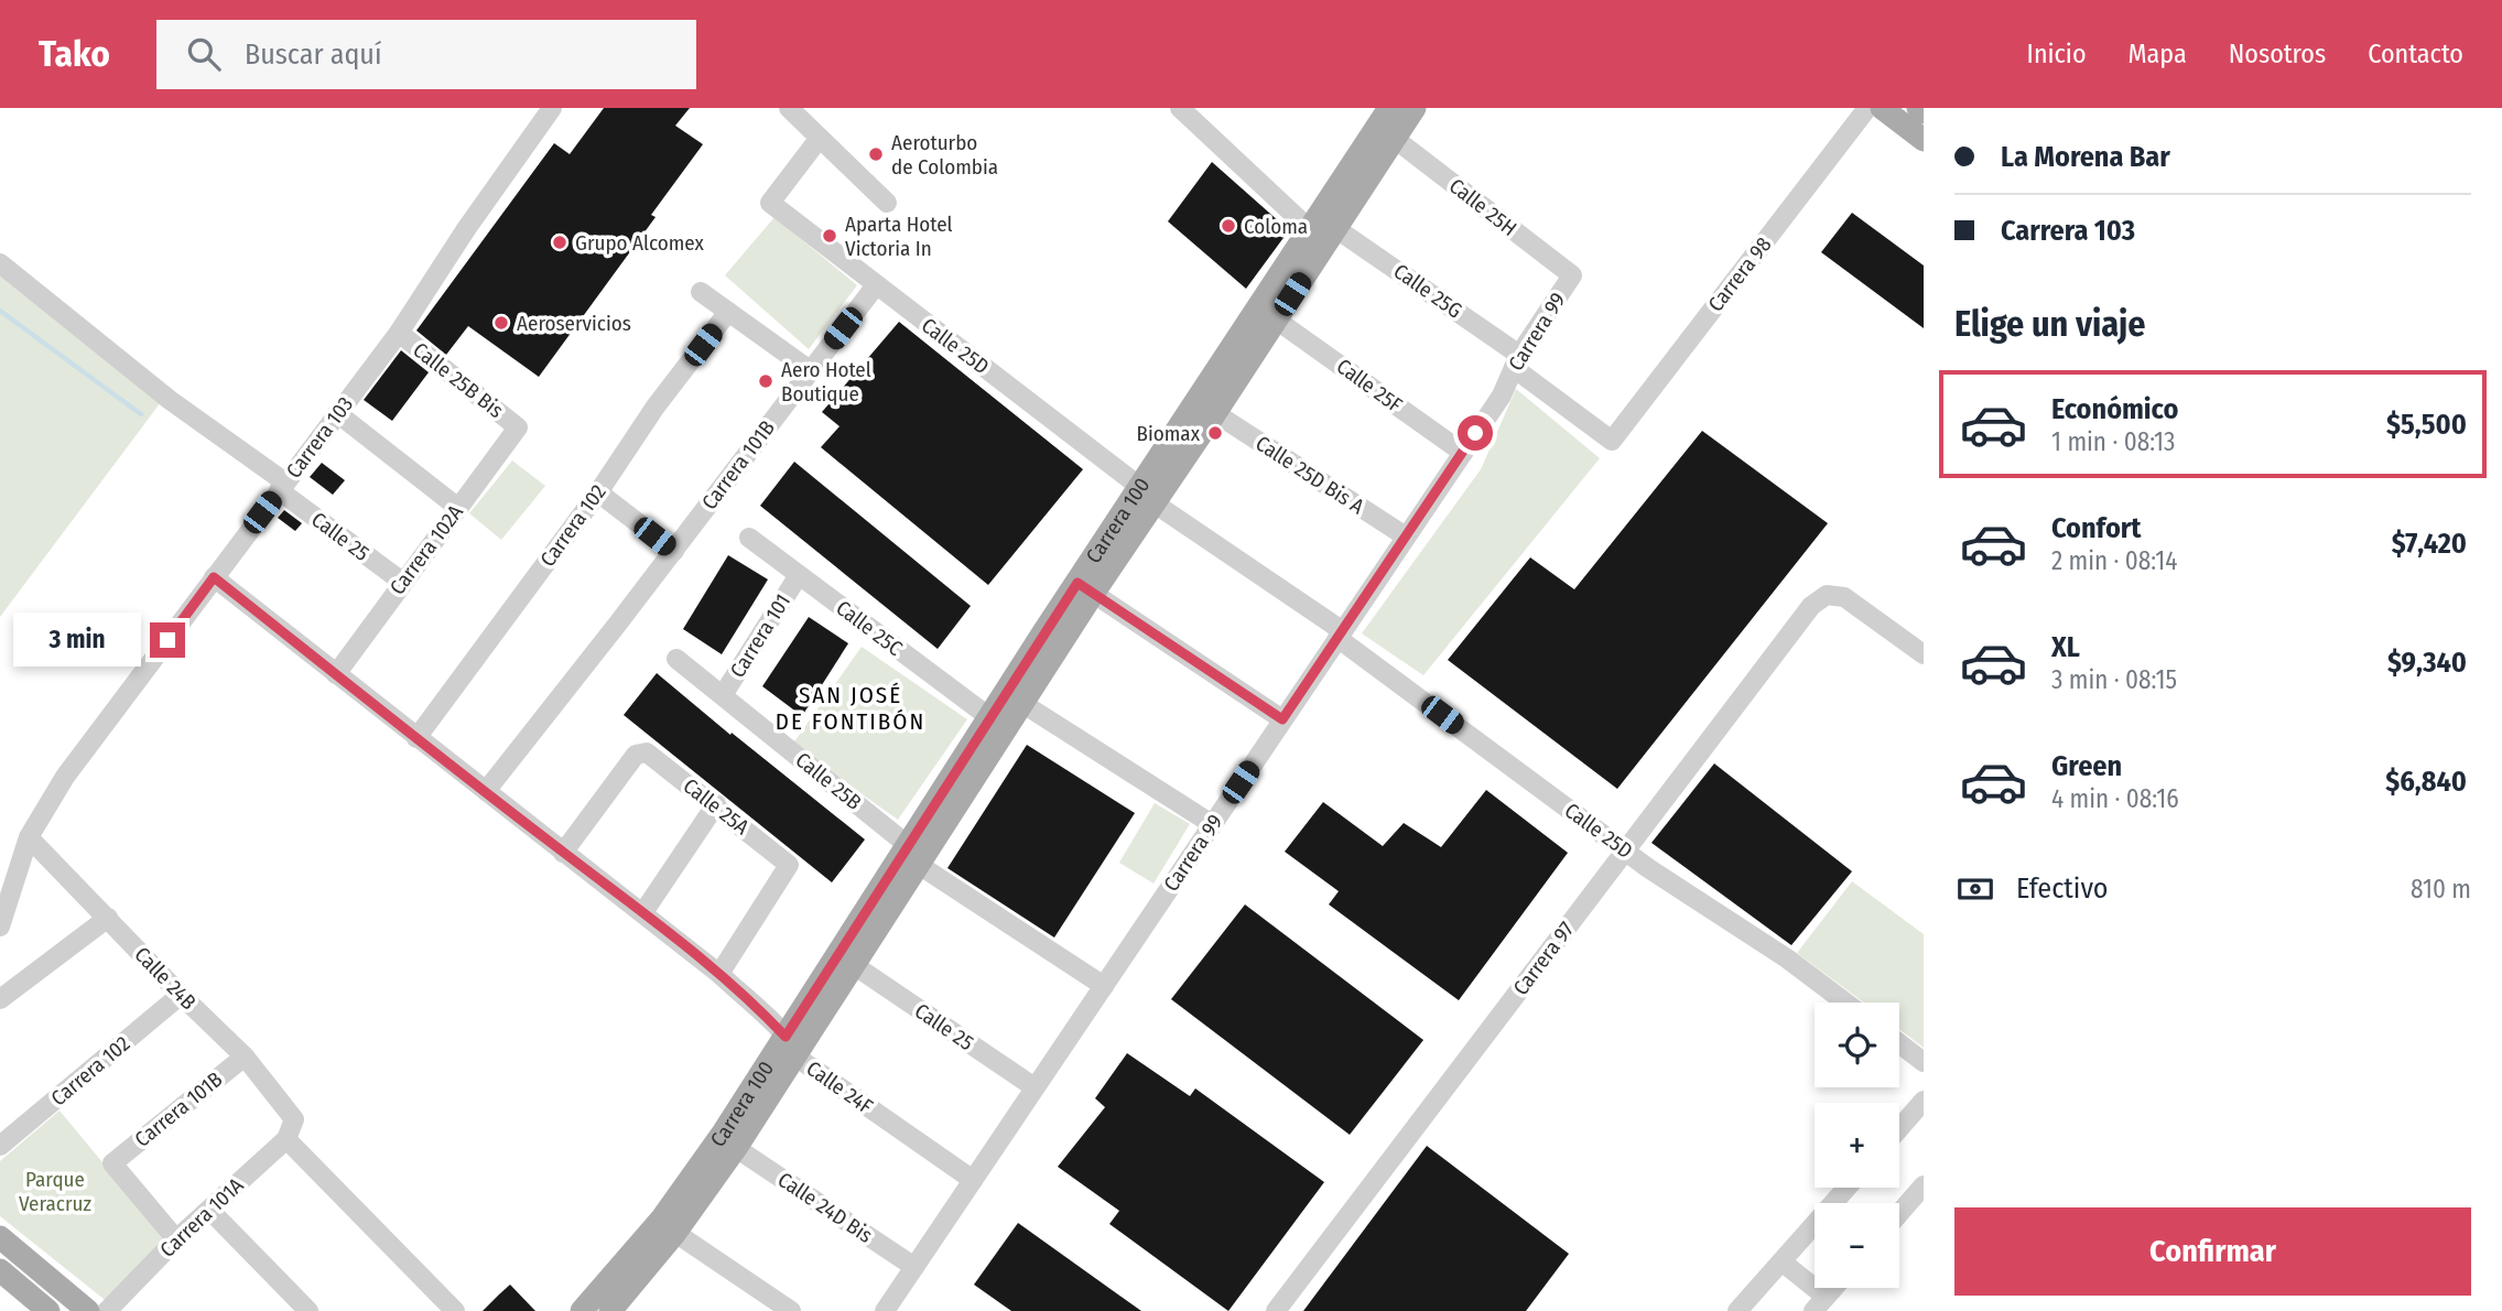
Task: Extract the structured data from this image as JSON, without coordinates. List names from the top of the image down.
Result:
{
  "streets": {
    "main road": ["Carrera 100"],
    "street": [
      "Calle 25H",
      "Carrera 98",
      "Calle 25G",
      "Carrera 99",
      "Calle 25D",
      "Calle 25B Bis",
      "Calle 25F",
      "Carrera 103",
      "Carrera 101B",
      "Calle 25D Bis A",
      "Carrera 102",
      "Calle 25",
      "Carrera 102A",
      "Calle 25C",
      "Carrera 101",
      "Calle 25B",
      "Calle 25A",
      "Carrera 97",
      "Calle 24B",
      "Calle 24F",
      "Calle 24D Bis",
      "Carrera 101A"
    ]
  },
  "crossings": [
    ["Calle 25H", "Carrera 99"],
    ["Calle 25H", "Carrera 100"],
    ["Carrera 98", "Calle 25G"],
    ["Calle 25G", "Carrera 99"],
    ["Calle 25G", "Carrera 100"],
    ["Carrera 99", "Calle 25D"],
    ["Carrera 99", "Calle 25F"],
    ["Carrera 99", "Calle 25D Bis A"],
    ["Carrera 99", "Calle 25"],
    ["Carrera 99", "Calle 25B"],
    ["Carrera 99", "Calle 24F"],
    ["Carrera 99", "Calle 24D Bis"],
    ["Calle 25D", "Carrera 101B"],
    ["Calle 25D", "Carrera 100"],
    ["Calle 25D", "Carrera 97"],
    ["Calle 25B Bis", "Carrera 103"],
    ["Calle 25B Bis", "Carrera 102A"],
    ["Calle 25F", "Carrera 100"],
    ["Carrera 103", "Calle 25"],
    ["Carrera 103", "Calle 24B"],
    ["Carrera 103", "Calle 24F"],
    ["Carrera 101B", "Calle 24B"],
    ["Carrera 101B", "Calle 24F"],
    ["Carrera 101B", "Carrera 101A"],
    ["Calle 25D Bis A", "Carrera 100"],
    ["Carrera 100", "Calle 25"],
    ["Carrera 100", "Calle 25C"],
    ["Carrera 100", "Calle 25B"],
    ["Carrera 100", "Calle 24F"],
    ["Carrera 100", "Calle 24D Bis"],
    ["Carrera 102", "Calle 24B"],
    ["Carrera 102", "Calle 24F"],
    ["Calle 25", "Carrera 102A"],
    ["Carrera 102A", "Calle 24F"],
    ["Calle 25C", "Carrera 101"],
    ["Carrera 101", "Calle 25B"],
    ["Calle 25A", "Calle 24F"],
    ["Calle 24B", "Carrera 101A"]
  ],
  "districts": ["SAN JOSÉ DE FONTIBÓN"],
  "parks": ["Parque Veracruz"],
  "places": [
    "Aeroturbo de Colombia",
    "Coloma",
    "Aparta Hotel Victoria In",
    "Grupo Alcomex",
    "Aeroservicios",
    "Aero Hotel Boutique",
    "Biomax"
  ],
  "page": {
    "header": "Tako",
    "search": "Buscar aquí",
    "nav": [
      "Inicio",
      "Mapa",
      "Nosotros",
      "Contacto"
    ],
    "banner": ["La Morena Bar", "Carrera 103"],
    "heading": "Elige un viaje",
    "list": [
      {
        "name": "Económico",
        "note": "1 min · 08:13",
        "value": "$5,500"
      },
      {
        "name": "Confort",
        "note": "2 min · 08:14",
        "value": "$7,420"
      },
      {
        "name": "XL",
        "note": "3 min · 08:15",
        "value": "$9,340"
      },
      {
        "name": "Green",
        "note": "4 min · 08:16",
        "value": "$6,840"
      }
    ],
    "bubble": "3 min",
    "pay": ["Efectivo", "810 m"],
    "map_buttons": ["+", "−"],
    "buttons": "Confirmar"
  }
}
